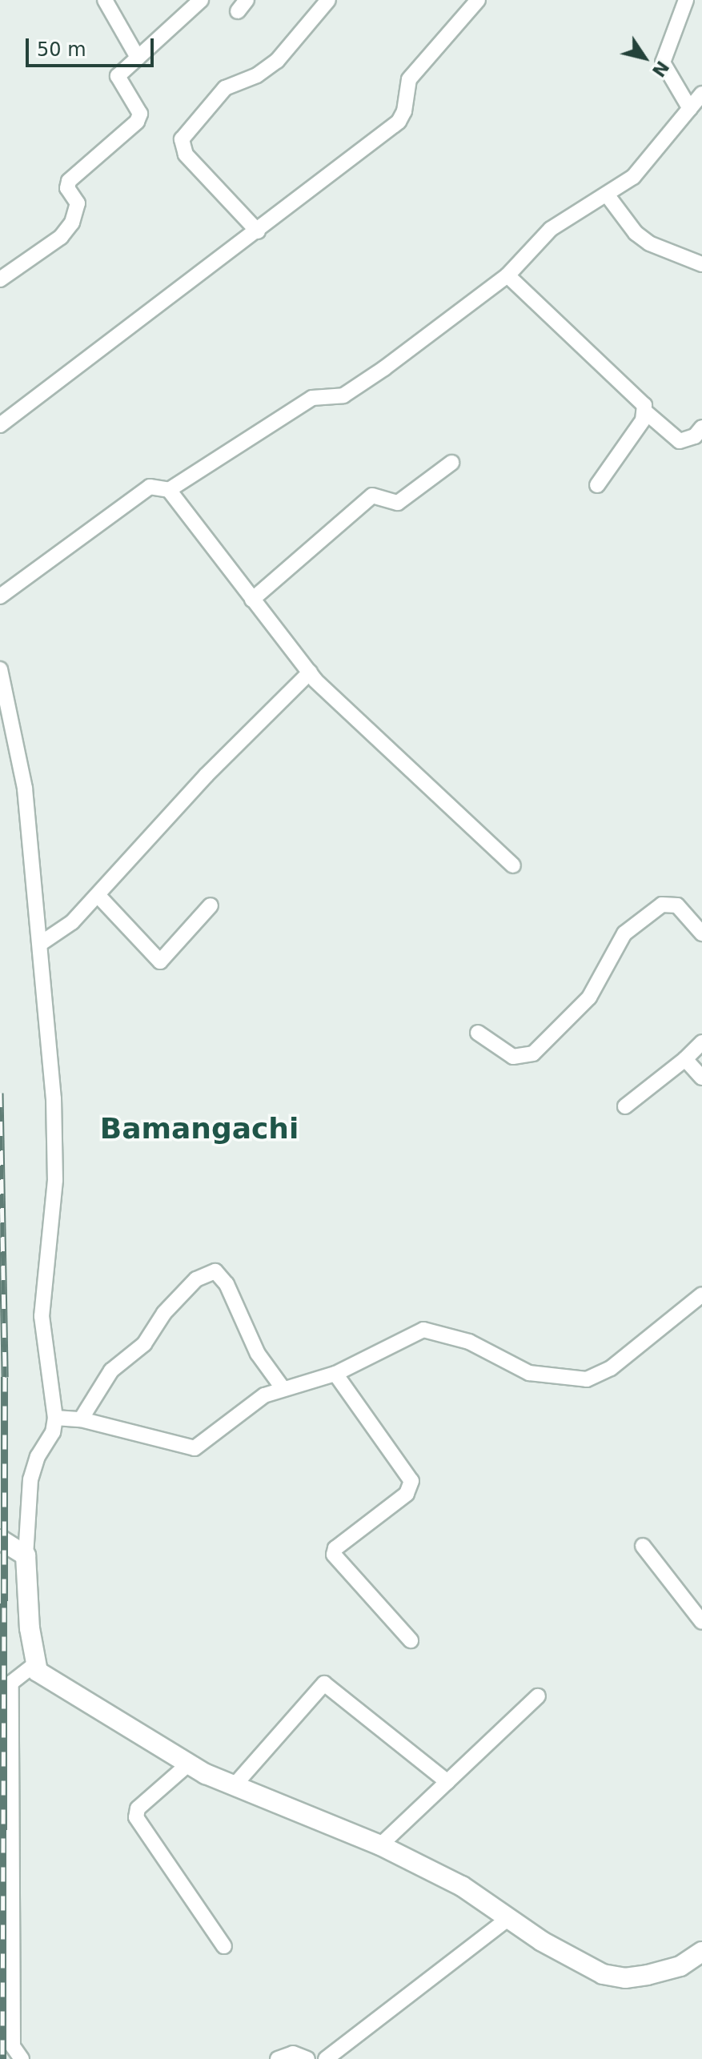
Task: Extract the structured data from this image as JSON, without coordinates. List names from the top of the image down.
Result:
{
  "districts": ["Bamangachi"],
  "scale_bar": "50 m",
  "north": "bottom right"
}
